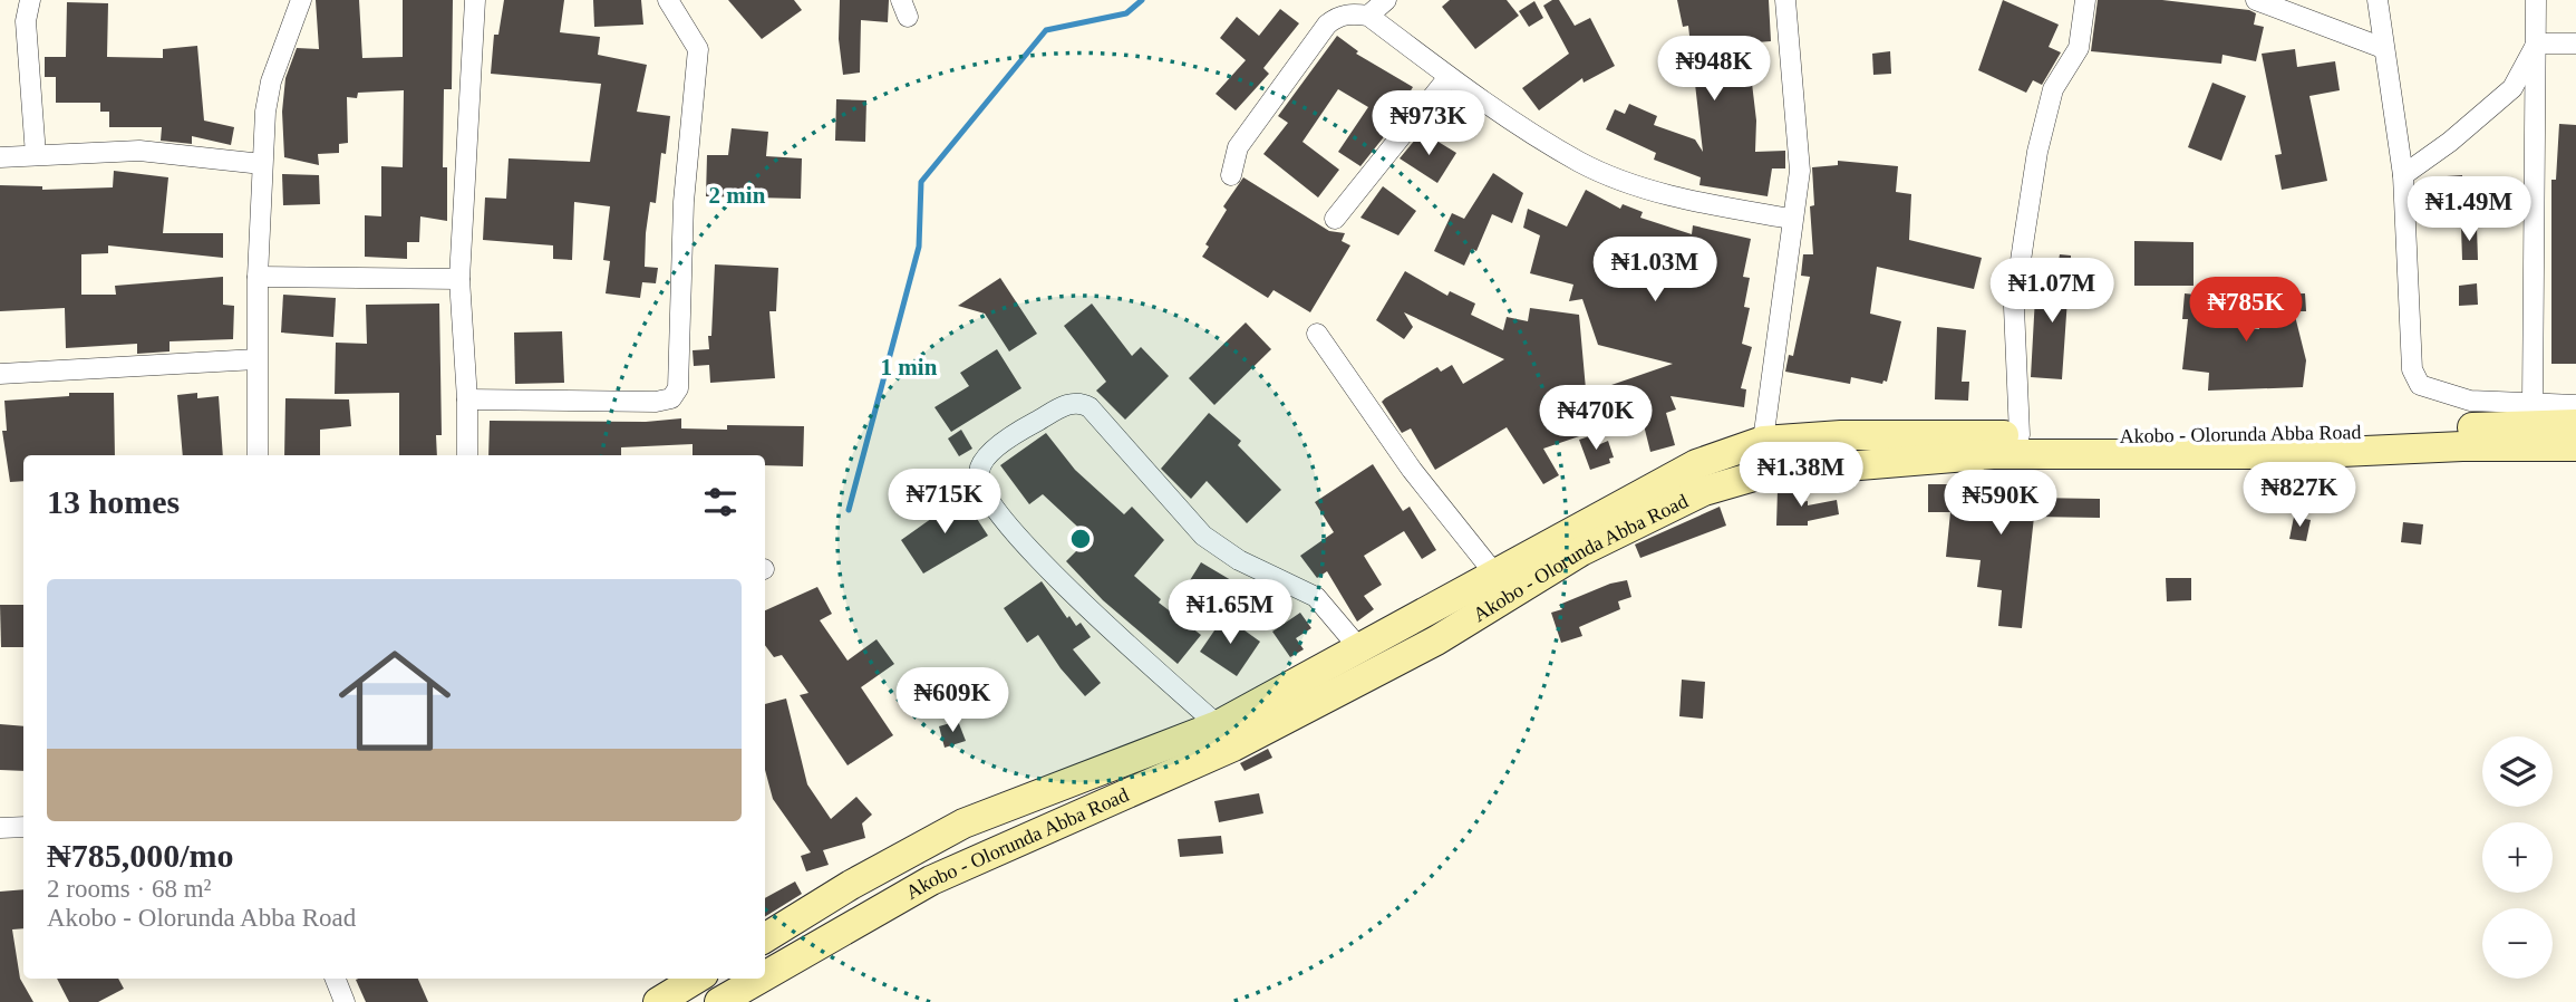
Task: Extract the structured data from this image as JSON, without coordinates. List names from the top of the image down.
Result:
{
  "streets": {
    "main road": ["Akobo - Olorunda Abba Road"]
  },
  "page": {
    "price": [
      "₦948K",
      "₦973K",
      "₦1.49M",
      "₦1.03M",
      "₦1.07M",
      "₦785K",
      "₦470K",
      "₦1.38M",
      "₦827K",
      "₦715K",
      "₦590K",
      "₦1.65M",
      "₦609K"
    ],
    "heading": "13 homes",
    "list": [
      {
        "name": "₦785,000/mo",
        "note": "2 rooms · 68 m² · Akobo - Olorunda Abba Road"
      }
    ],
    "map_buttons": ["+", "−"]
  },
  "rings": ["2 min", "1 min"]
}
